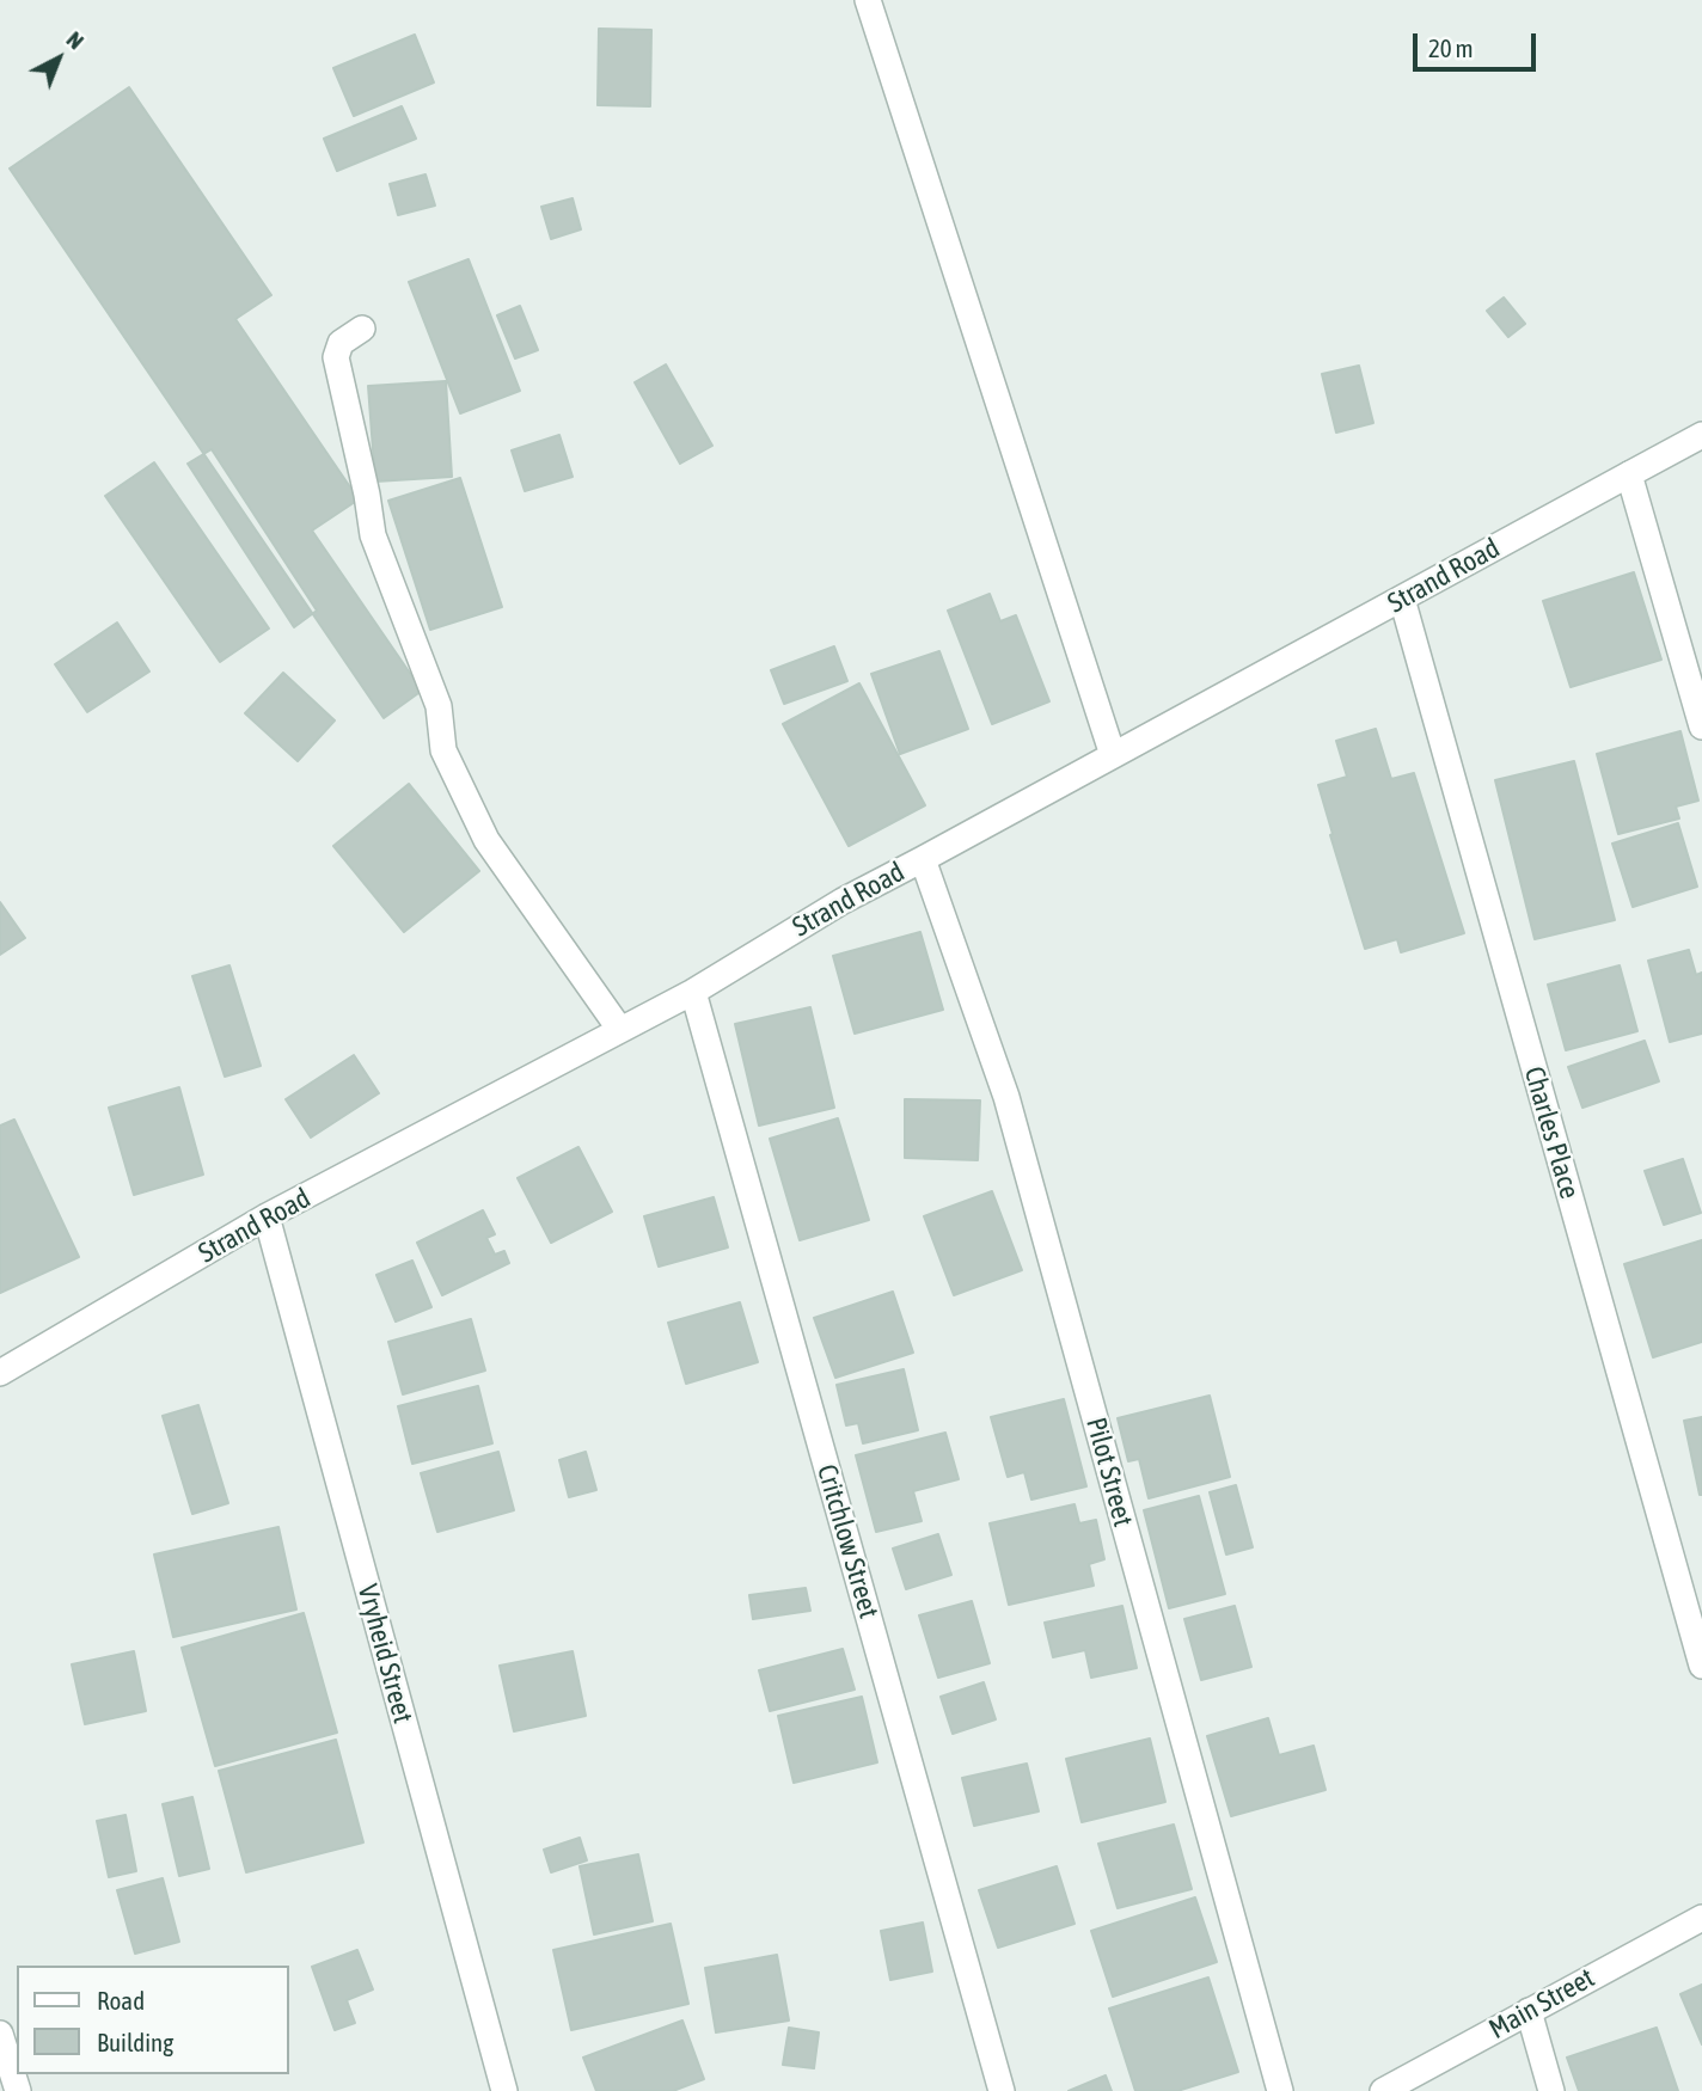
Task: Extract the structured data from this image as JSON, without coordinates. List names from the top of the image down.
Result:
{
  "streets": {
    "street": [
      "Strand Road",
      "Charles Place",
      "Pilot Street",
      "Critchlow Street",
      "Vryheid Street",
      "Main Street"
    ]
  },
  "crossings": [
    ["Strand Road", "Charles Place"],
    ["Strand Road", "Pilot Street"],
    ["Strand Road", "Critchlow Street"],
    ["Strand Road", "Vryheid Street"]
  ],
  "legend": ["Road", "Building"],
  "scale_bar": "20 m",
  "north": "top right"
}
